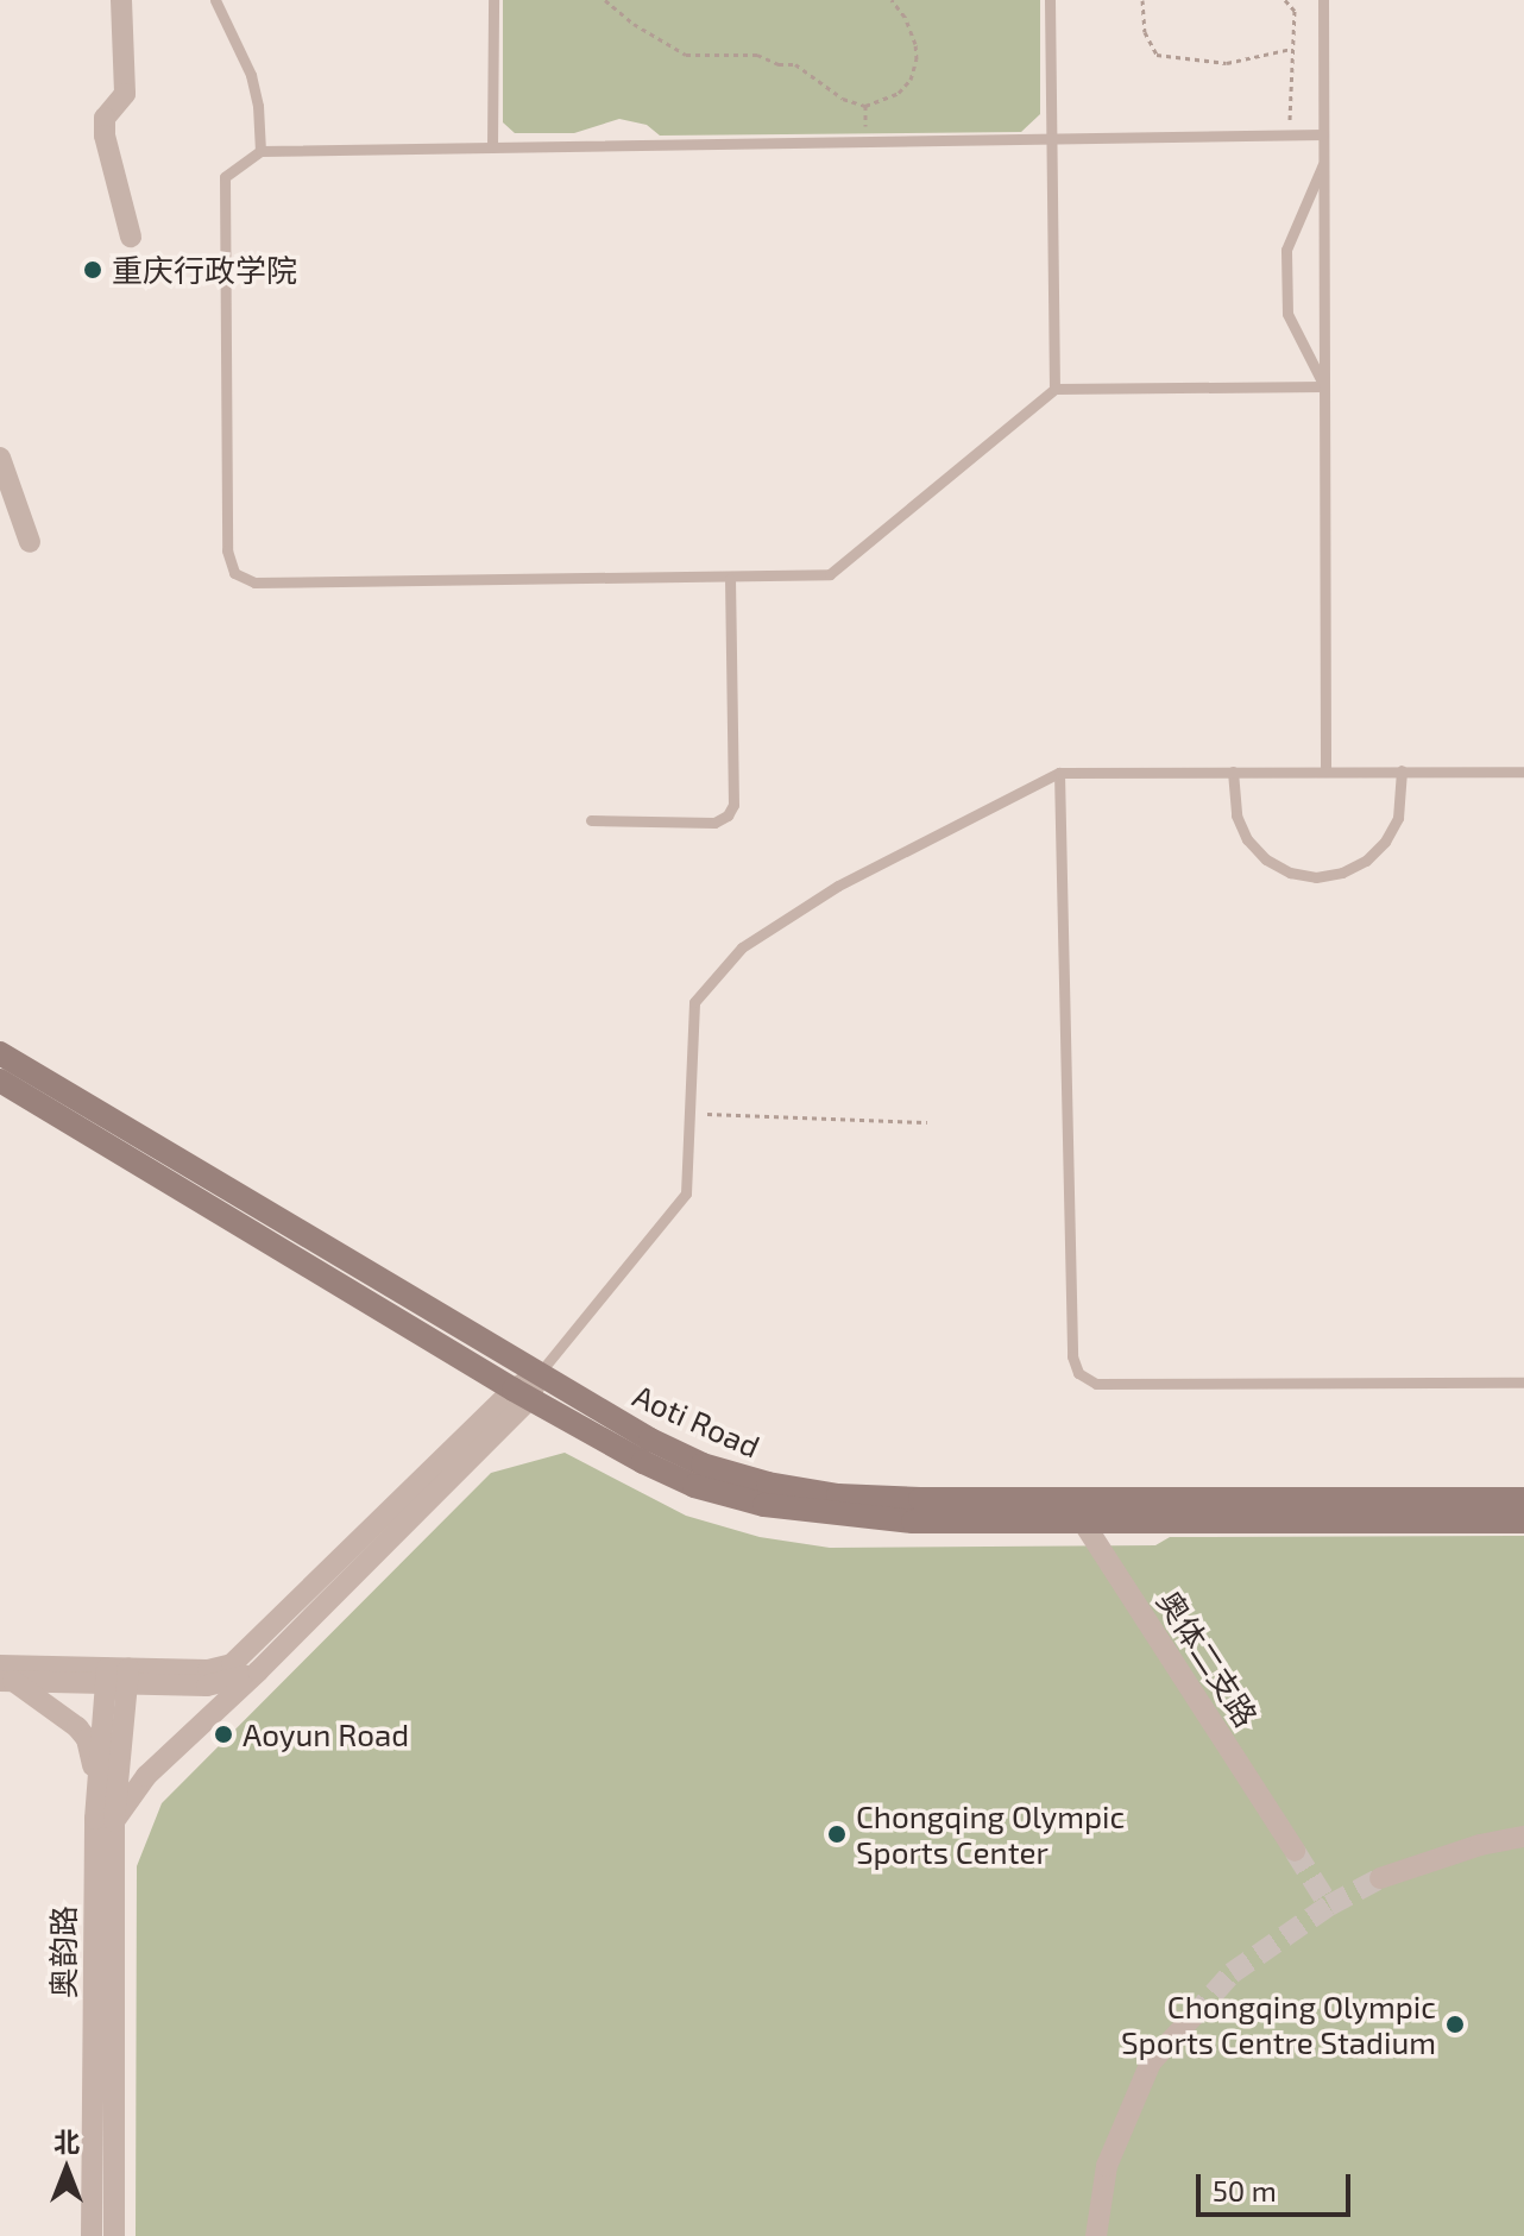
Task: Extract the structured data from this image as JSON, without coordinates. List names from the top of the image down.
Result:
{
  "streets": {
    "main road": ["Aoti Road"],
    "street": ["奥体二支路", "奥韵路"]
  },
  "crossings": [
    ["Aoti Road", "奥体二支路"]
  ],
  "places": [
    "重庆行政学院",
    "Aoyun Road",
    "Chongqing Olympic Sports Center",
    "Chongqing Olympic Sports Centre Stadium"
  ],
  "scale_bar": "50 m",
  "north": "top"
}
